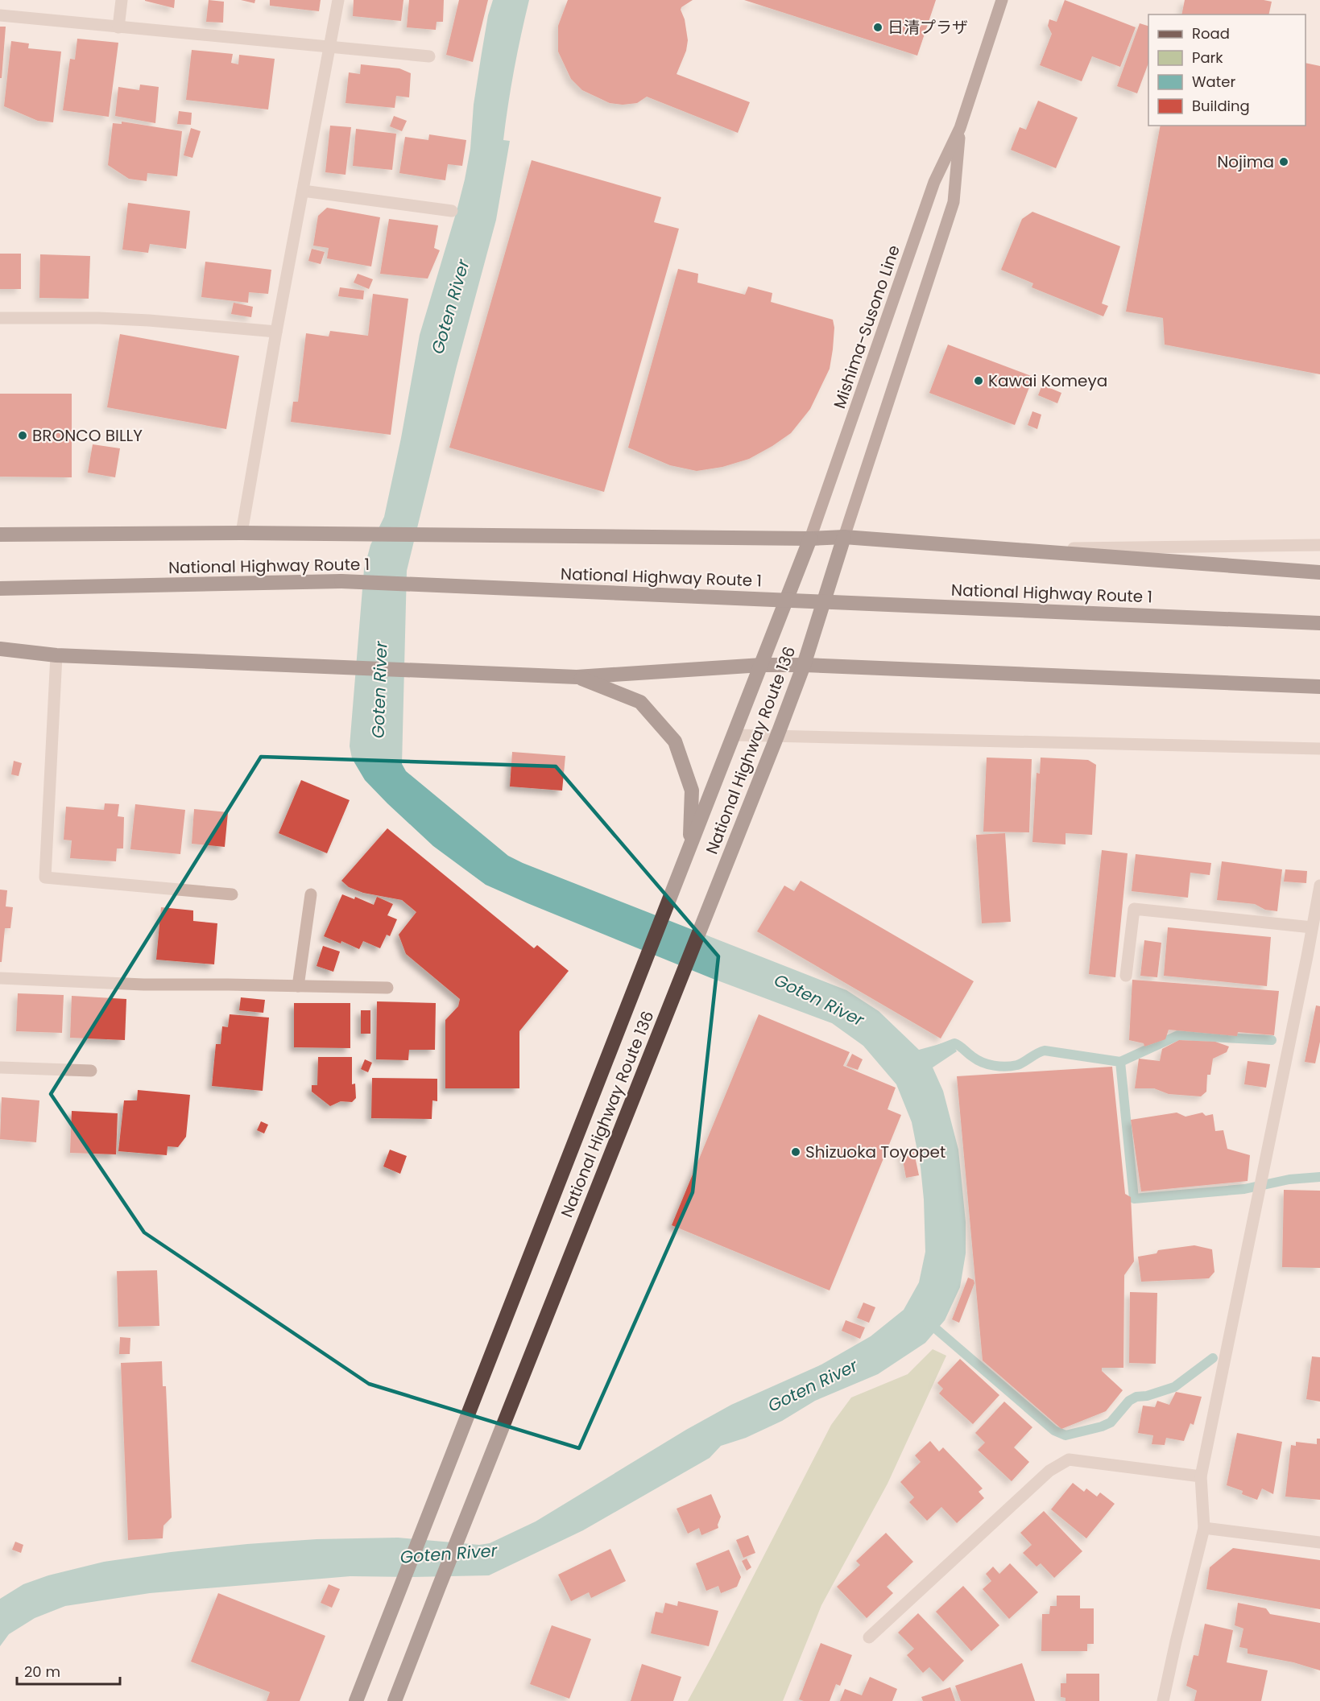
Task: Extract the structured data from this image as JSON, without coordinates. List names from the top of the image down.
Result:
{
  "streets": {
    "highway": ["National Highway Route 1", "National Highway Route 136"],
    "main road": ["Mishima-Susono Line"]
  },
  "crossings": [
    ["Mishima-Susono Line", "National Highway Route 136"]
  ],
  "water": ["Goten River"],
  "places": [
    "日清プラザ",
    "Nojima",
    "Kawai Komeya",
    "BRONCO BILLY",
    "Shizuoka Toyopet"
  ],
  "legend": [
    "Road",
    "Park",
    "Water",
    "Building"
  ],
  "scale_bar": "20 m"
}
